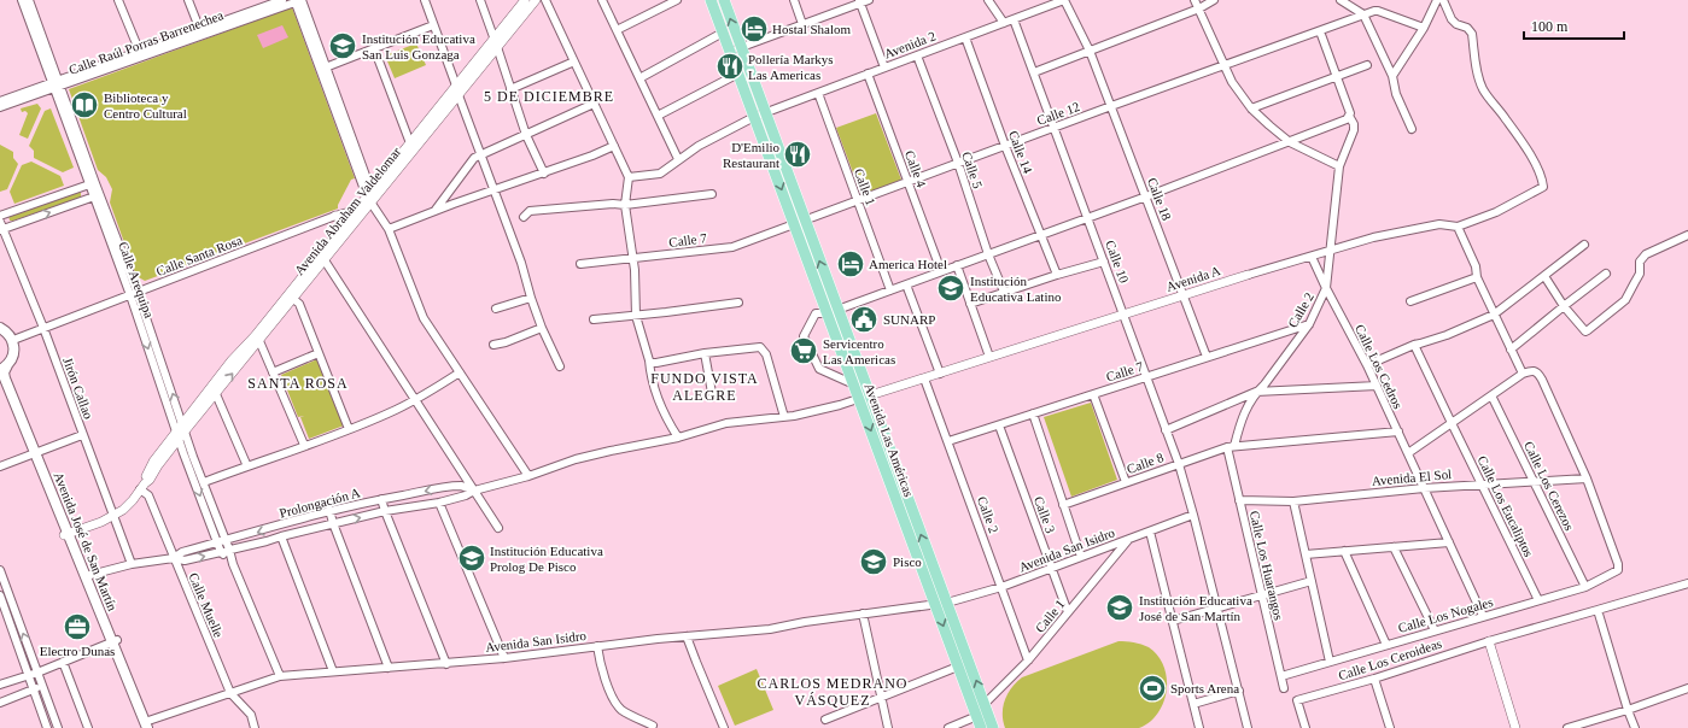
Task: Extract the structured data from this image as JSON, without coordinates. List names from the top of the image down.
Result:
{
  "streets": {
    "main road": ["Avenida Las Américas", "Avenida José de San Martín"],
    "street": [
      "Calle Raúl Porras Barrenechea",
      "Avenida 2",
      "Calle 12",
      "Calle 14",
      "Calle 4",
      "Calle 5",
      "Calle 1",
      "Calle 18",
      "Avenida Abraham Valdelomar",
      "Calle 7",
      "Calle Santa Rosa",
      "Calle 10",
      "Avenida A",
      "Calle Arequipa",
      "Calle 2",
      "Calle Los Cedros",
      "Jirón Callao",
      "Calle 8",
      "Avenida El Sol",
      "Calle Los Cerezos",
      "Prolongación A",
      "Calle Los Eucaliptos",
      "Calle 3",
      "Avenida San Isidro",
      "Calle Los Huarangos",
      "Calle Muelle",
      "Calle Los Nogales",
      "Calle Los Ceroideas"
    ]
  },
  "crossings": [
    ["Calle Raúl Porras Barrenechea", "Calle Arequipa"],
    ["Avenida 2", "Calle 14"],
    ["Avenida 2", "Calle 4"],
    ["Avenida 2", "Calle 5"],
    ["Avenida 2", "Calle 1"],
    ["Avenida 2", "Calle 18"],
    ["Avenida 2", "Calle 10"],
    ["Avenida 2", "Avenida Las Américas"],
    ["Calle 12", "Calle 14"],
    ["Calle 12", "Calle 4"],
    ["Calle 12", "Calle 5"],
    ["Calle 12", "Calle 1"],
    ["Calle 12", "Calle 18"],
    ["Calle 12", "Calle 7"],
    ["Calle 12", "Calle 10"],
    ["Calle 12", "Avenida Las Américas"],
    ["Calle 1", "Calle 2"],
    ["Calle 1", "Avenida Las Américas"],
    ["Calle 1", "Calle 3"],
    ["Calle 1", "Avenida San Isidro"],
    ["Calle 18", "Calle 7"],
    ["Calle 18", "Avenida A"],
    ["Avenida Abraham Valdelomar", "Calle Santa Rosa"],
    ["Avenida Abraham Valdelomar", "Calle Arequipa"],
    ["Calle 7", "Calle 10"],
    ["Calle 7", "Calle 2"],
    ["Calle 7", "Avenida Las Américas"],
    ["Calle 7", "Calle 3"],
    ["Calle Santa Rosa", "Calle Arequipa"],
    ["Calle Santa Rosa", "Jirón Callao"],
    ["Calle Santa Rosa", "Avenida José de San Martín"],
    ["Calle 10", "Avenida A"],
    ["Calle 10", "Calle 8"],
    ["Calle 10", "Avenida San Isidro"],
    ["Avenida A", "Calle 2"],
    ["Avenida A", "Avenida Las Américas"],
    ["Avenida A", "Prolongación A"],
    ["Calle Arequipa", "Prolongación A"],
    ["Calle 2", "Calle Los Cedros"],
    ["Calle 2", "Calle 8"],
    ["Calle 2", "Avenida San Isidro"],
    ["Calle 2", "Calle Los Huarangos"],
    ["Calle Los Cedros", "Calle 8"],
    ["Calle Los Cedros", "Avenida El Sol"],
    ["Calle Los Cedros", "Calle Los Nogales"],
    ["Jirón Callao", "Prolongación A"],
    ["Avenida Las Américas", "Avenida San Isidro"],
    ["Calle 8", "Calle Los Huarangos"],
    ["Avenida El Sol", "Calle Los Cerezos"],
    ["Avenida El Sol", "Calle Los Eucaliptos"],
    ["Avenida El Sol", "Calle Los Huarangos"],
    ["Avenida El Sol", "Calle Los Nogales"],
    ["Calle Los Cerezos", "Calle Los Nogales"],
    ["Prolongación A", "Avenida José de San Martín"],
    ["Prolongación A", "Calle Muelle"],
    ["Calle Los Eucaliptos", "Calle Los Nogales"],
    ["Calle 3", "Avenida San Isidro"],
    ["Avenida José de San Martín", "Avenida San Isidro"],
    ["Avenida San Isidro", "Calle Muelle"],
    ["Calle Los Huarangos", "Calle Los Nogales"]
  ],
  "districts": [
    "5 DE DICIEMBRE",
    "FUNDO VISTA ALEGRE",
    "SANTA ROSA",
    "CARLOS MEDRANO VÁSQUEZ"
  ],
  "places": {
    "hotel": ["Hostal Shalom", "America Hotel"],
    "school or university": [
      "Institución Educativa San Luis Gonzaga",
      "Institución Educativa Latino",
      "Institución Educativa Prolog De Pisco",
      "Pisco",
      "Institución Educativa José de San Martín"
    ],
    "restaurant": ["Pollería Markys Las Americas", "D'Emilio Restaurant"],
    "library": ["Biblioteca y Centro Cultural"],
    "public building": ["SUNARP"],
    "supermarket": ["Servicentro Las Americas"],
    "office": ["Electro Dunas"],
    "sports": ["Sports Arena"]
  },
  "scale_bar": "100 m"
}
